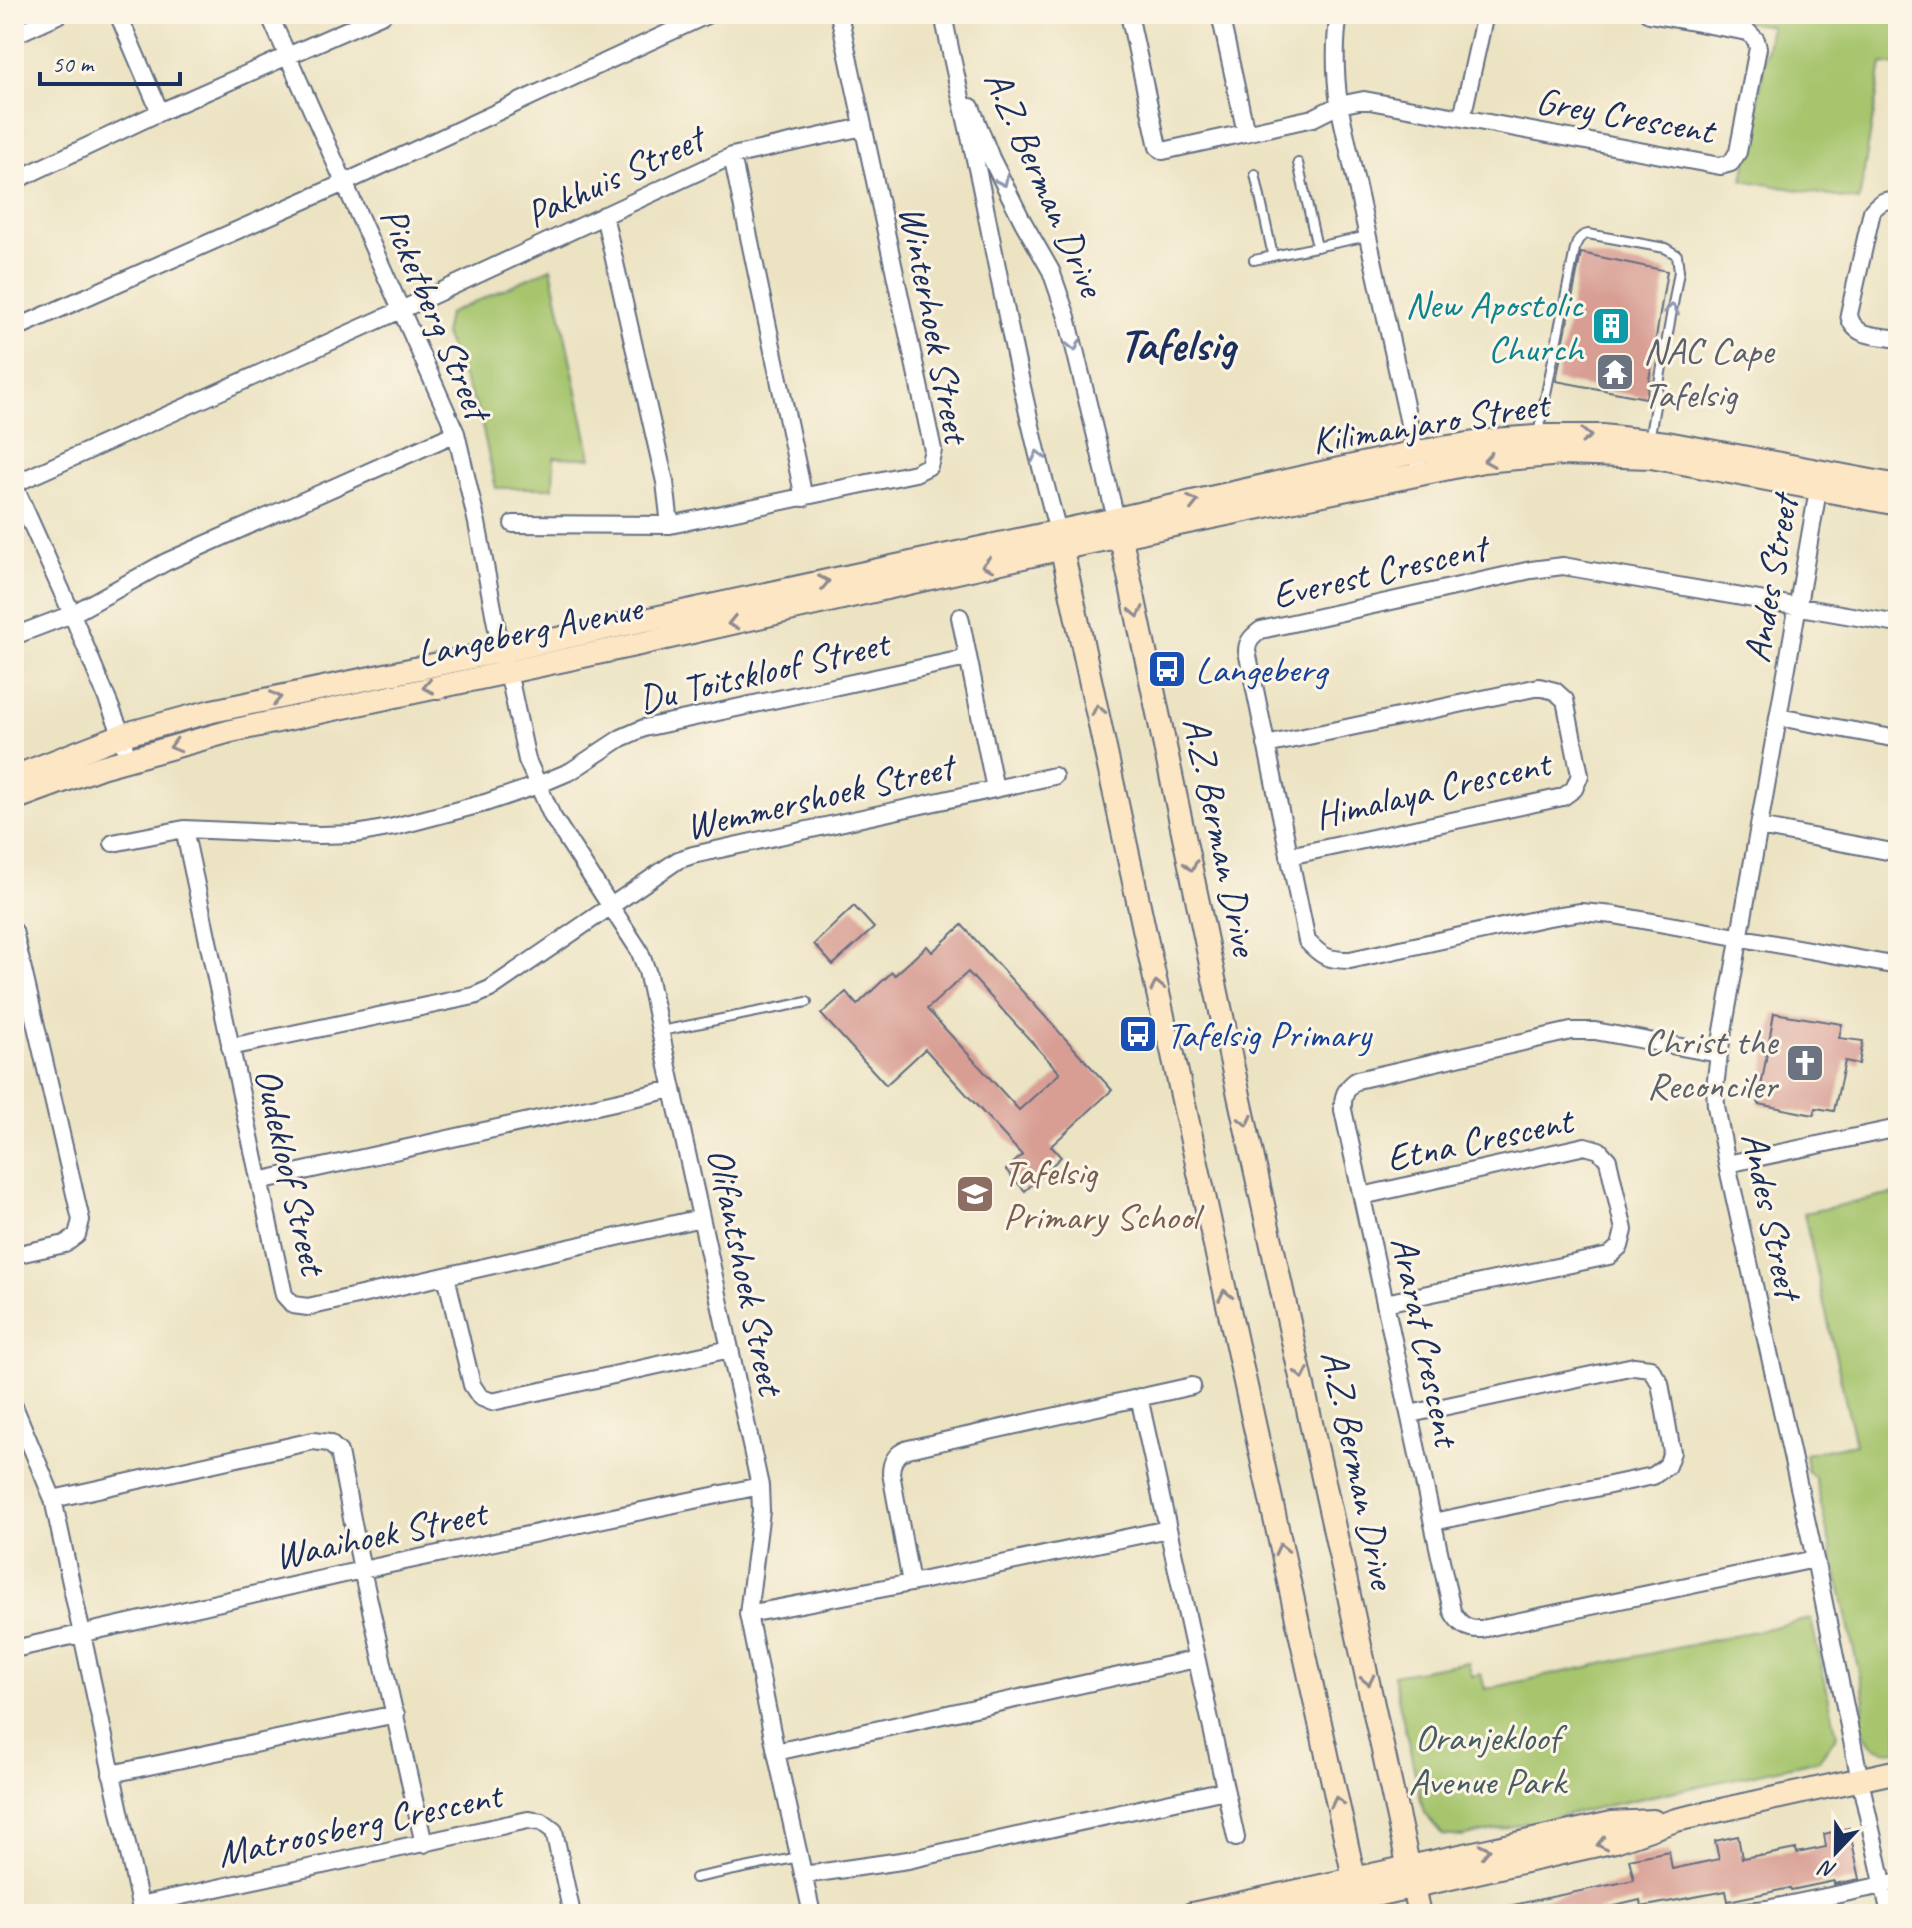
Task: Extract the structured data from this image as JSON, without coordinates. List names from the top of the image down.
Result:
{
  "streets": {
    "street": [
      "Grey Crescent",
      "Pakhuis Street",
      "A.Z. Berman Drive",
      "Picketberg Street",
      "Winterhoek Street",
      "Kilimanjaro Street",
      "Everest Crescent",
      "Andes Street",
      "Langeberg Avenue",
      "Du Toitskloof Street",
      "Himalaya Crescent",
      "Wemmershoek Street",
      "Etna Crescent",
      "Oudekloof Street",
      "Olifantshoek Street",
      "Ararat Crescent",
      "Waaihoek Street",
      "Matroosberg Crescent"
    ]
  },
  "crossings": [
    ["Pakhuis Street", "Picketberg Street"],
    ["Pakhuis Street", "Winterhoek Street"],
    ["A.Z. Berman Drive", "Kilimanjaro Street"],
    ["A.Z. Berman Drive", "Langeberg Avenue"],
    ["Picketberg Street", "Langeberg Avenue"],
    ["Picketberg Street", "Olifantshoek Street"],
    ["Kilimanjaro Street", "Andes Street"],
    ["Kilimanjaro Street", "Langeberg Avenue"],
    ["Everest Crescent", "Andes Street"],
    ["Everest Crescent", "Himalaya Crescent"],
    ["Andes Street", "Ararat Crescent"],
    ["Langeberg Avenue", "Olifantshoek Street"],
    ["Du Toitskloof Street", "Oudekloof Street"],
    ["Du Toitskloof Street", "Olifantshoek Street"],
    ["Wemmershoek Street", "Oudekloof Street"],
    ["Wemmershoek Street", "Olifantshoek Street"],
    ["Etna Crescent", "Ararat Crescent"],
    ["Oudekloof Street", "Olifantshoek Street"],
    ["Olifantshoek Street", "Waaihoek Street"]
  ],
  "districts": ["Tafelsig"],
  "parks": ["Oranjekloof Avenue Park"],
  "places": {
    "building": ["New Apostolic Church"],
    "temple": ["NAC Cape Tafelsig"],
    "bus stop": ["Langeberg", "Tafelsig Primary"],
    "church": ["Christ the Reconciler"],
    "school or university": ["Tafelsig Primary School"]
  },
  "scale_bar": "50 m",
  "north": "bottom"
}
